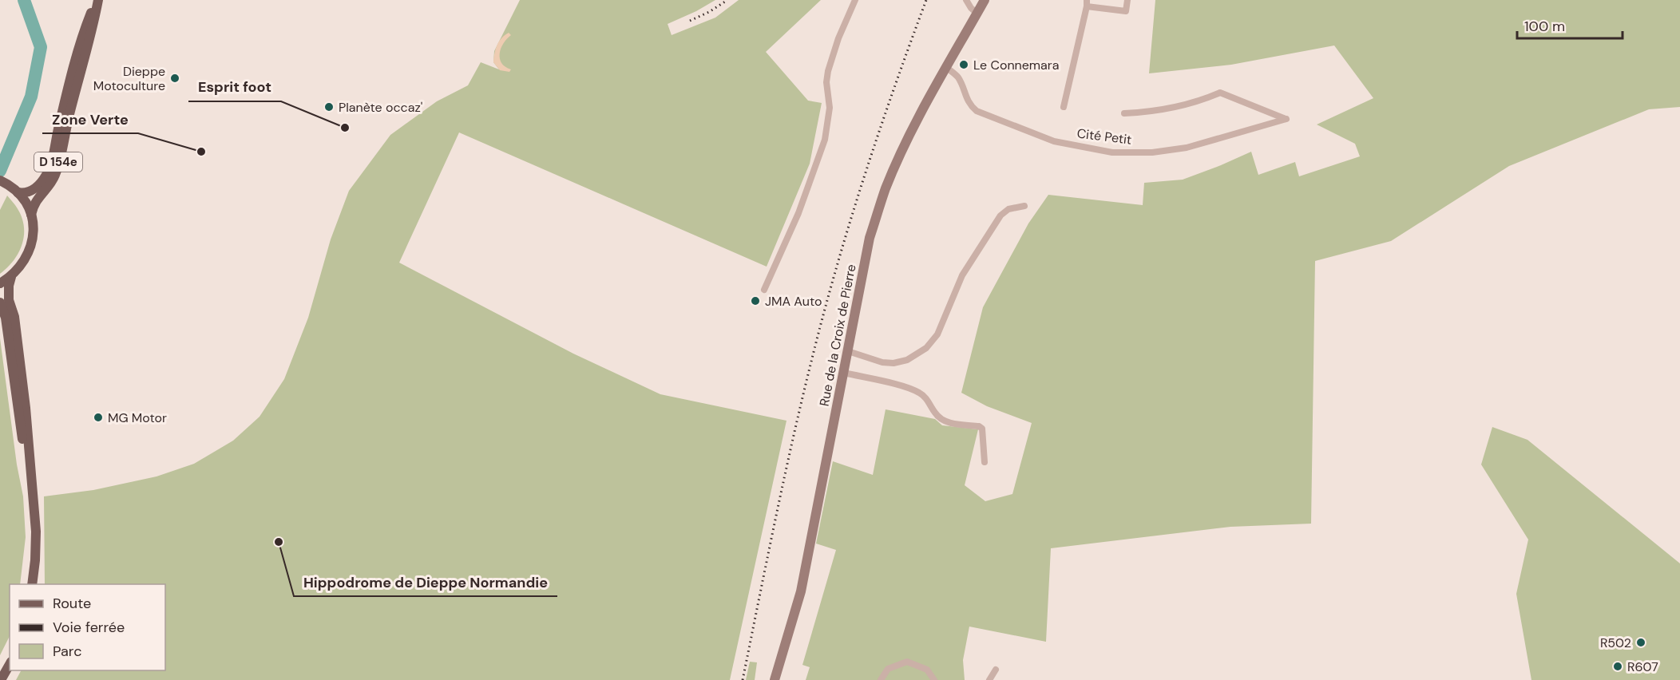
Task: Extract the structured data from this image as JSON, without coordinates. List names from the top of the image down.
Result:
{
  "streets": {
    "main road": ["D 154e", "Rue de la Croix de Pierre"],
    "street": ["Cité Petit"]
  },
  "crossings": [
    ["Cité Petit", "Rue de la Croix de Pierre"]
  ],
  "places": [
    "Le Connemara",
    "Dieppe Motoculture",
    "Planète occaz'",
    "Esprit foot",
    "Zone Verte",
    "JMA Auto",
    "MG Motor",
    "Hippodrome de Dieppe Normandie",
    "R502",
    "R607"
  ],
  "legend": ["Route", "Voie ferrée", "Parc"],
  "scale_bar": "100 m"
}
